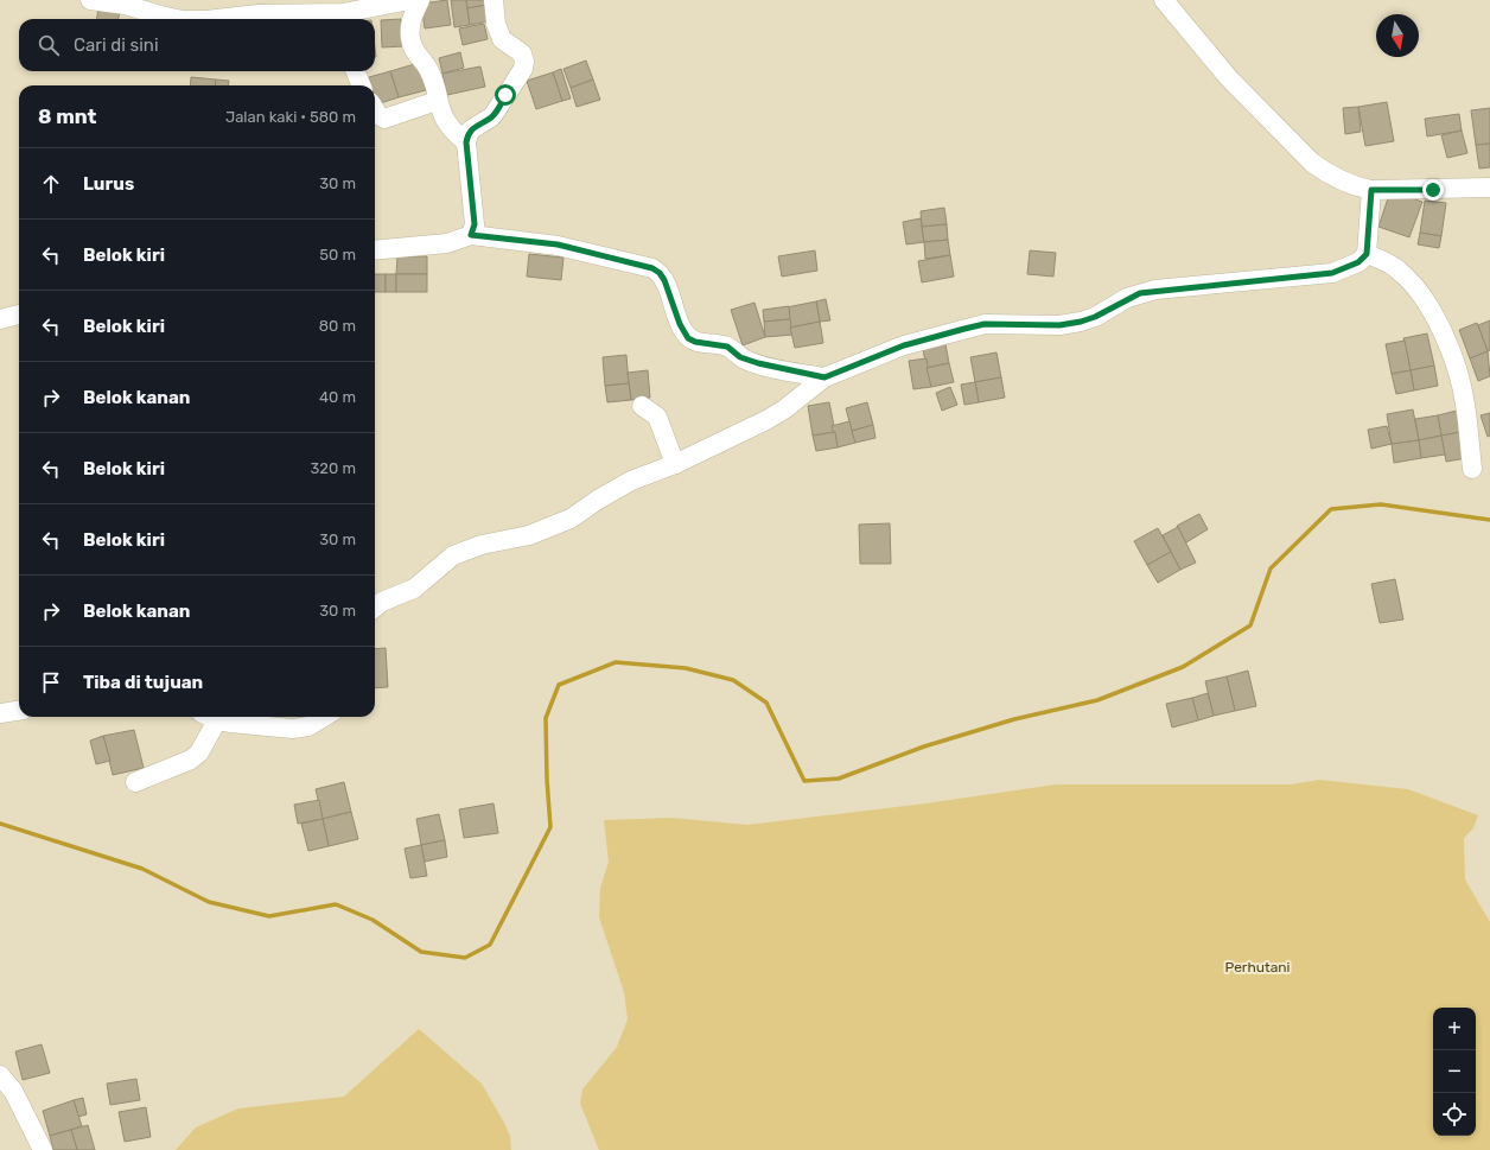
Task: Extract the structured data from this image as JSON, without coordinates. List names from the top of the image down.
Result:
{
  "parks": ["Perhutani"],
  "north": "bottom",
  "page": {
    "search": "Cari di sini",
    "heading": ["8 mnt", "Jalan kaki · 580 m"],
    "list": [
      ["Lurus", "30 m"],
      ["Belok kiri", "50 m"],
      ["Belok kiri", "80 m"],
      ["Belok kanan", "40 m"],
      ["Belok kiri", "320 m"],
      ["Belok kiri", "30 m"],
      ["Belok kanan", "30 m"],
      "Tiba di tujuan"
    ],
    "map_buttons": ["+", "−"]
  }
}
